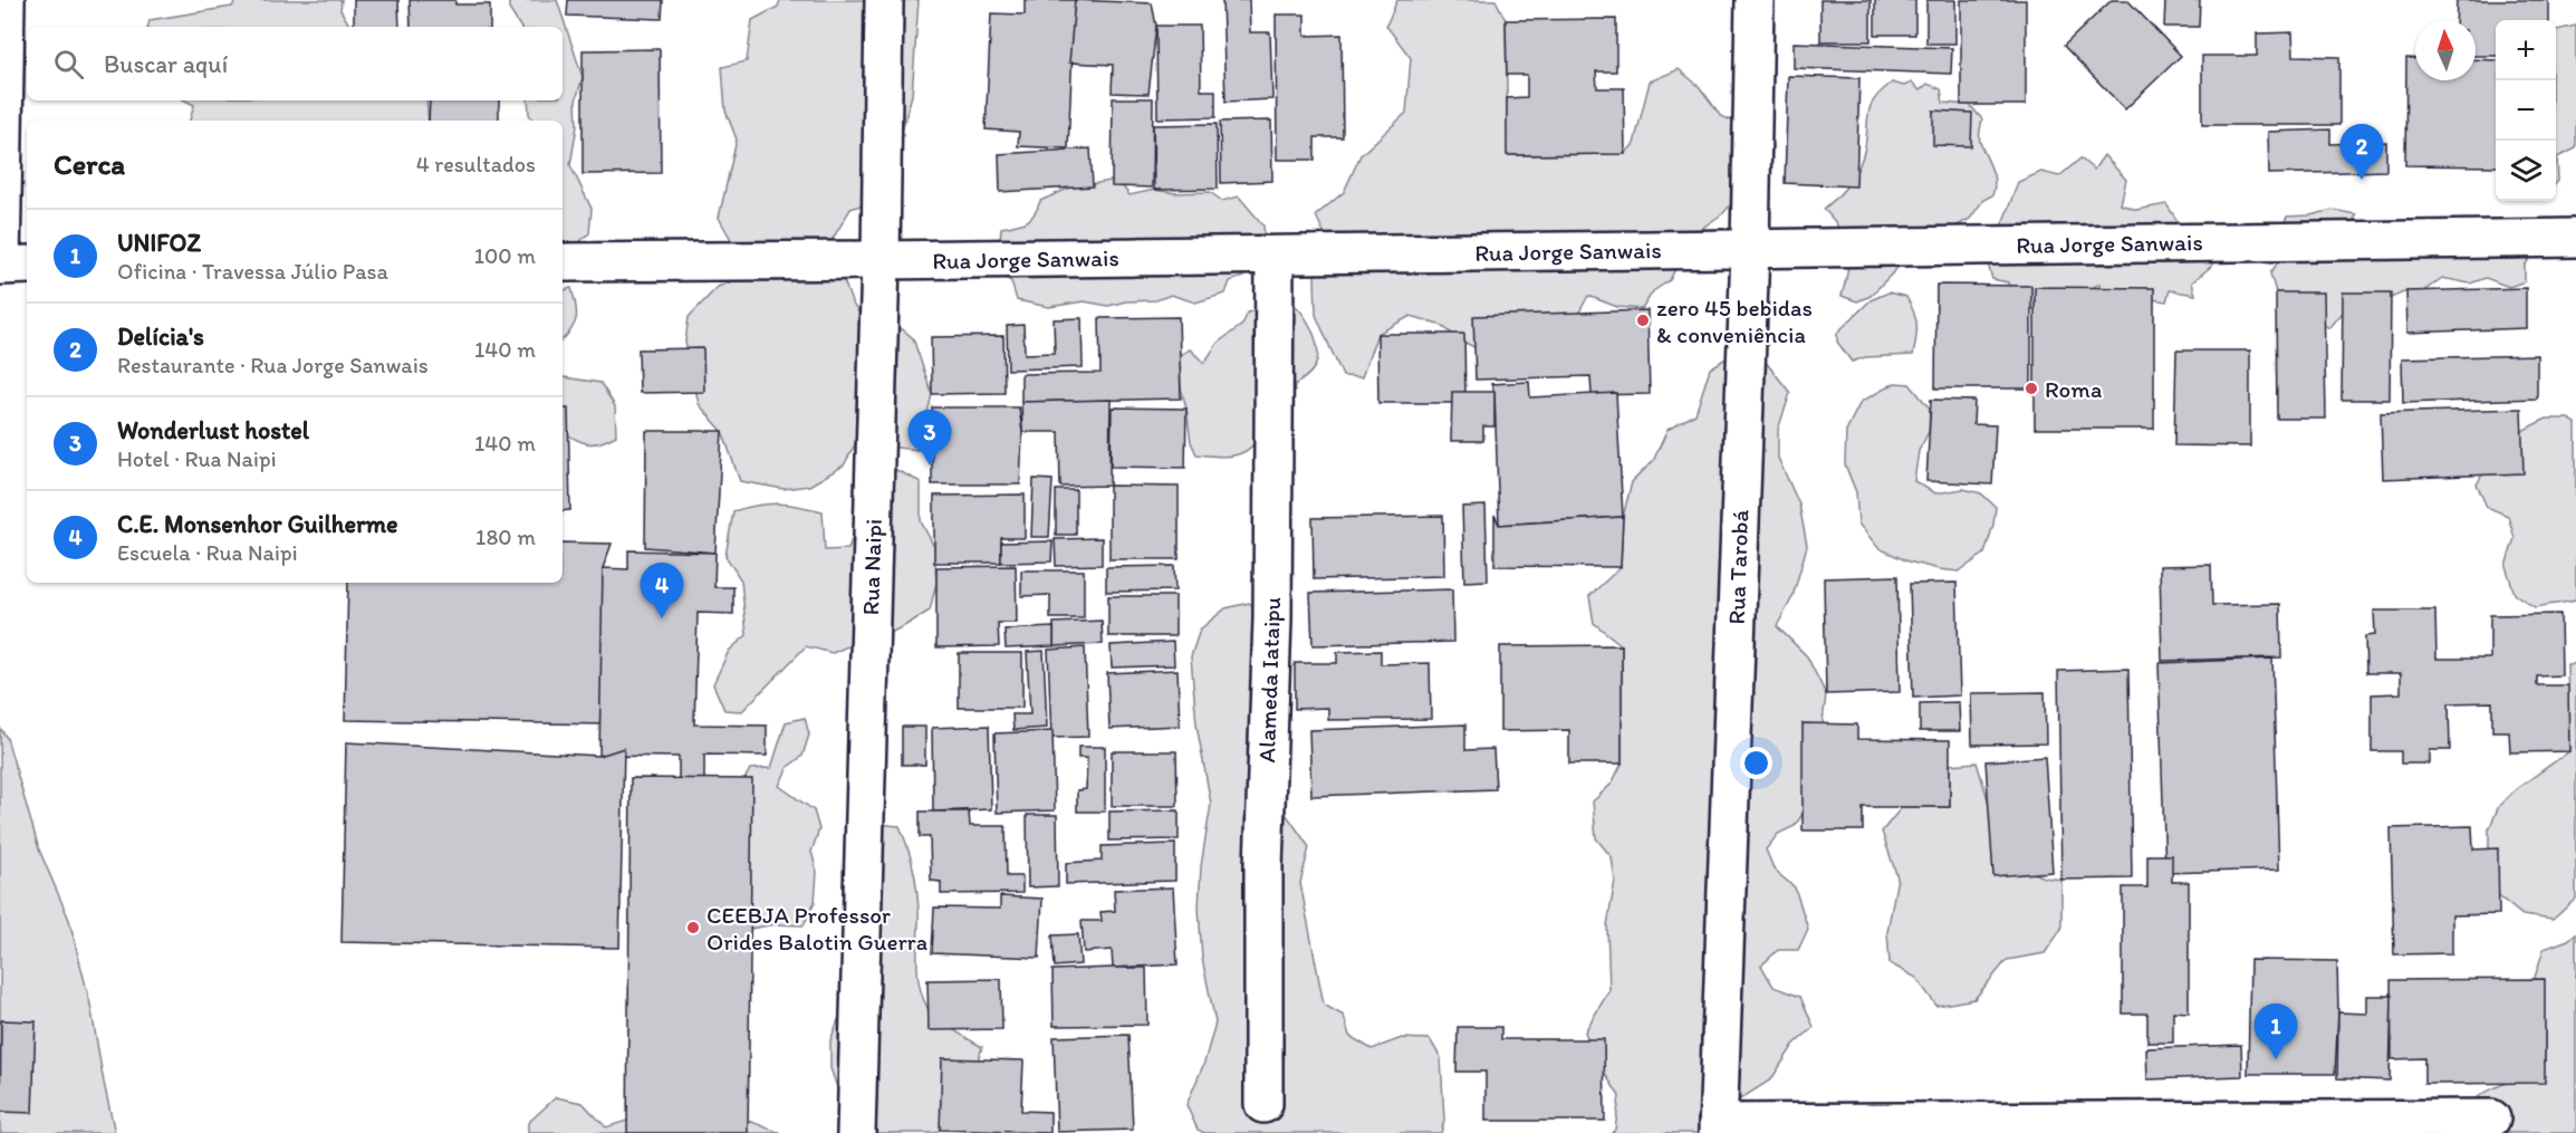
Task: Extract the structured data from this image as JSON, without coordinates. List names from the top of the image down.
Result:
{
  "streets": {
    "street": [
      "Rua Jorge Sanwais",
      "Rua Naipi",
      "Rua Tarobá",
      "Alameda Iataipu"
    ]
  },
  "crossings": [
    ["Rua Jorge Sanwais", "Rua Naipi"],
    ["Rua Jorge Sanwais", "Rua Tarobá"],
    ["Rua Jorge Sanwais", "Alameda Iataipu"]
  ],
  "places": ["zero 45 bebidas & conveniência", "Roma", "CEEBJA Professor Orides Balotin Guerra"],
  "north": "top",
  "page": {
    "map_buttons": ["+", "−"],
    "search": "Buscar aquí",
    "heading": ["Cerca", "4 resultados"],
    "pins": [
      "2",
      "3",
      "4",
      "1"
    ],
    "list": [
      {
        "mark": "1",
        "name": "UNIFOZ",
        "note": "Oficina · Travessa Júlio Pasa",
        "value": "100 m"
      },
      {
        "mark": "2",
        "name": "Delícia's",
        "note": "Restaurante · Rua Jorge Sanwais",
        "value": "140 m"
      },
      {
        "mark": "3",
        "name": "Wonderlust hostel",
        "note": "Hotel · Rua Naipi",
        "value": "140 m"
      },
      {
        "mark": "4",
        "name": "C.E. Monsenhor Guilherme",
        "note": "Escuela · Rua Naipi",
        "value": "180 m"
      }
    ]
  }
}
